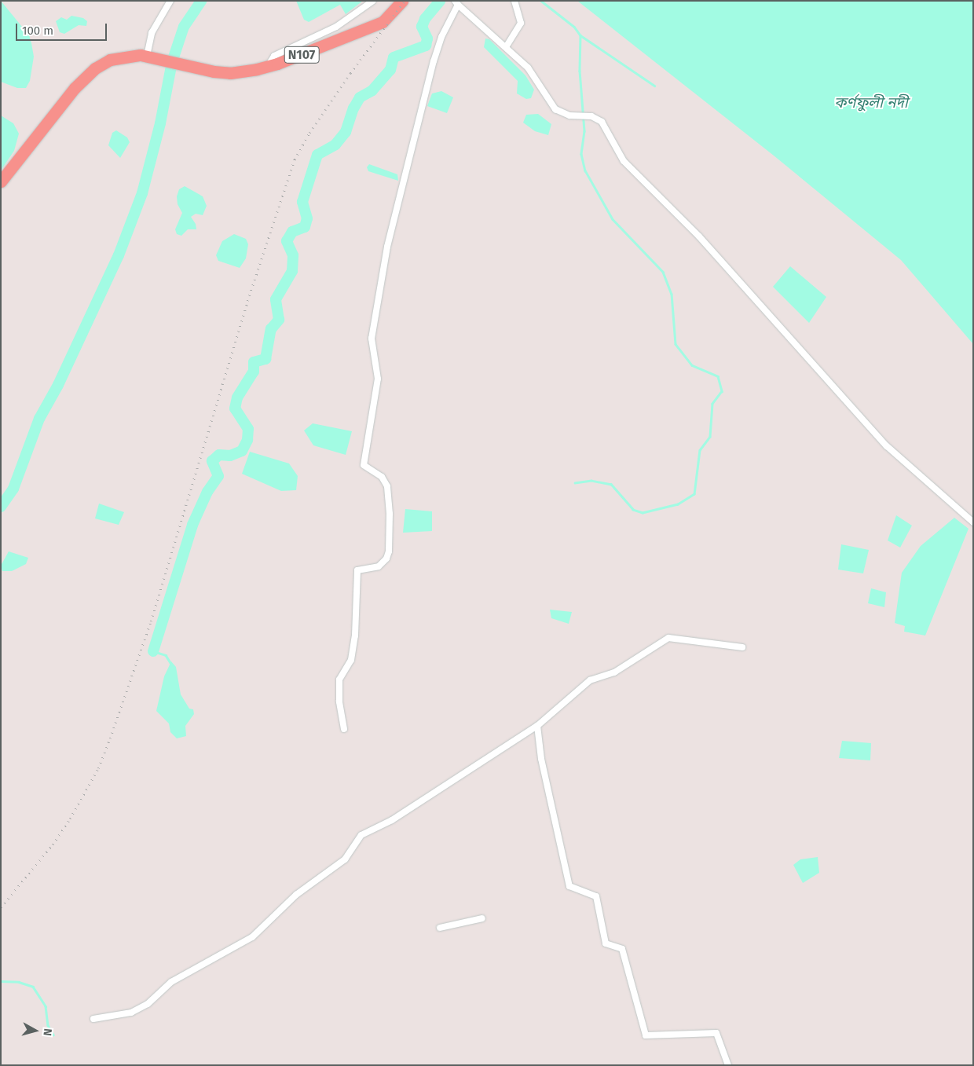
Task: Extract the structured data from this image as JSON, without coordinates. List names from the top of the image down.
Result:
{
  "streets": {
    "highway": ["N107"]
  },
  "water": ["কর্ণফুলী নদী"],
  "scale_bar": "100 m",
  "north": "right"
}
